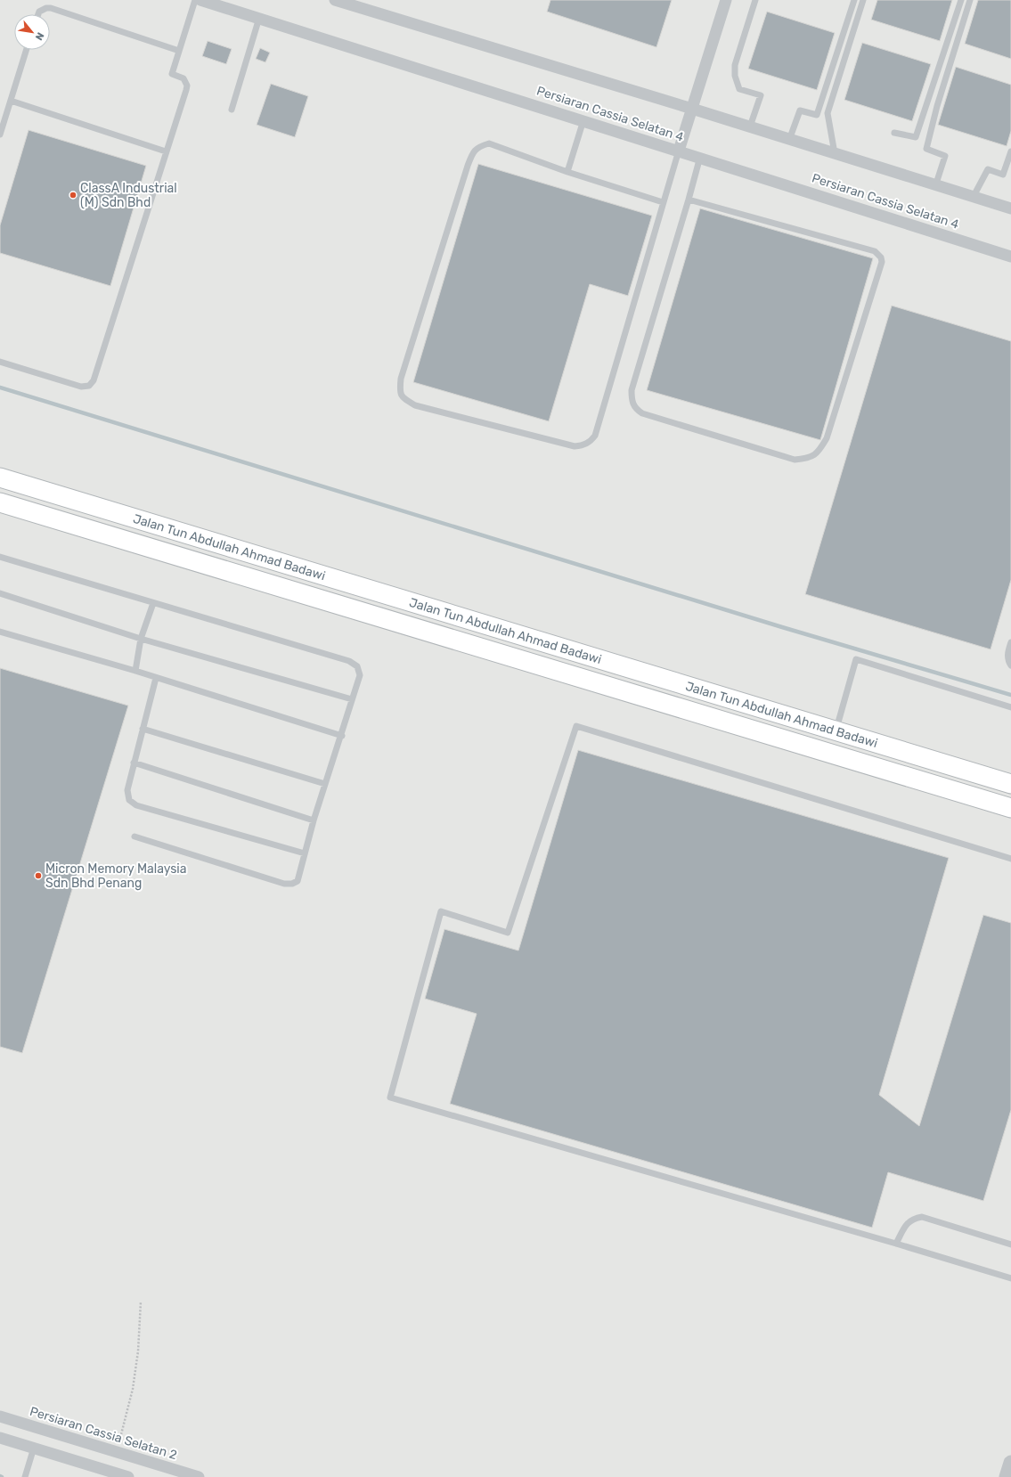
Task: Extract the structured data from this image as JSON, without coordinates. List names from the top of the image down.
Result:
{
  "streets": {
    "main road": ["Jalan Tun Abdullah Ahmad Badawi"],
    "street": ["Persiaran Cassia Selatan 4", "Persiaran Cassia Selatan 2"]
  },
  "places": ["ClassA Industrial (M) Sdn Bhd", "Micron Memory Malaysia Sdn Bhd Penang"],
  "north": "bottom right"
}
